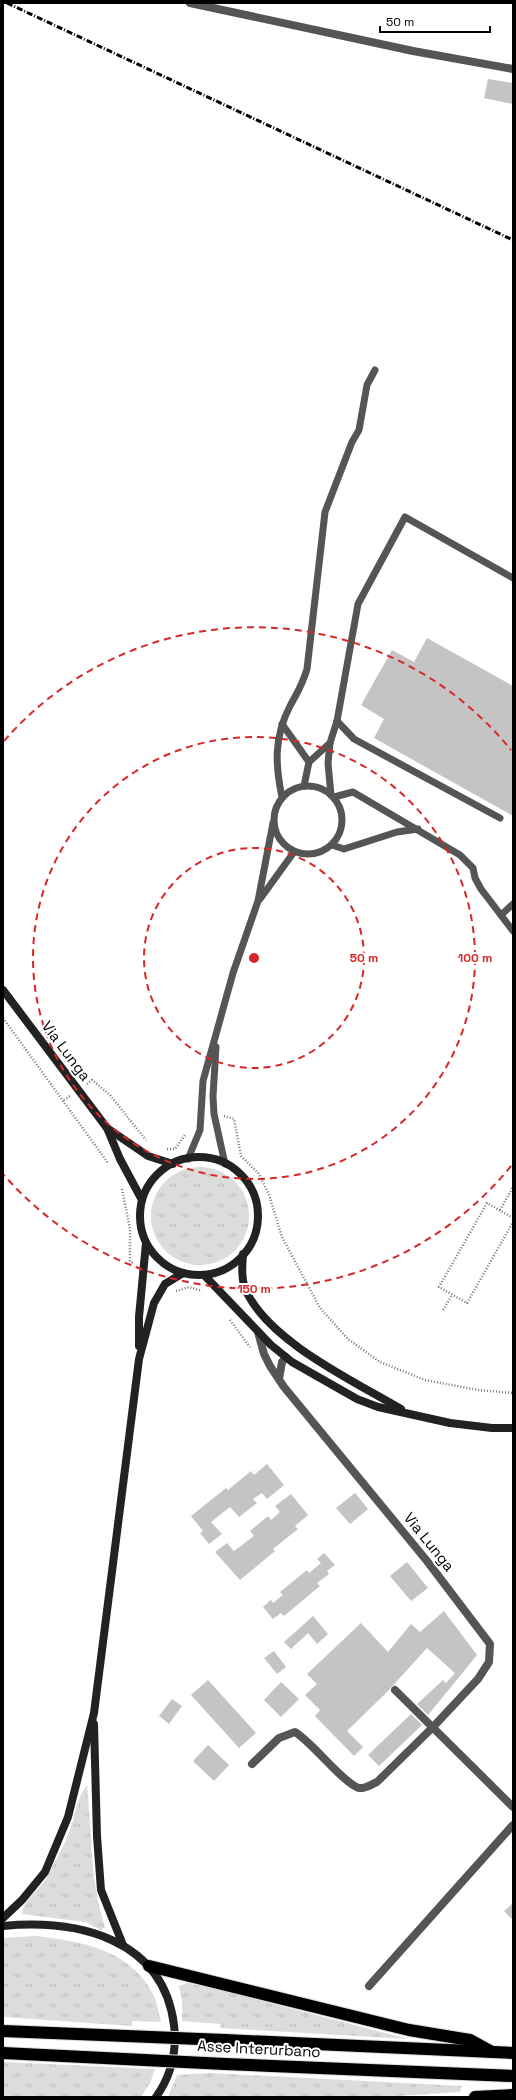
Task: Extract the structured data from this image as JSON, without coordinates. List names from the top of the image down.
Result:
{
  "streets": {
    "highway": ["Asse Interurbano"],
    "main road": ["Via Lunga"]
  },
  "scale_bar": "50 m",
  "rings": ["50 m", "100 m", "150 m"]
}
